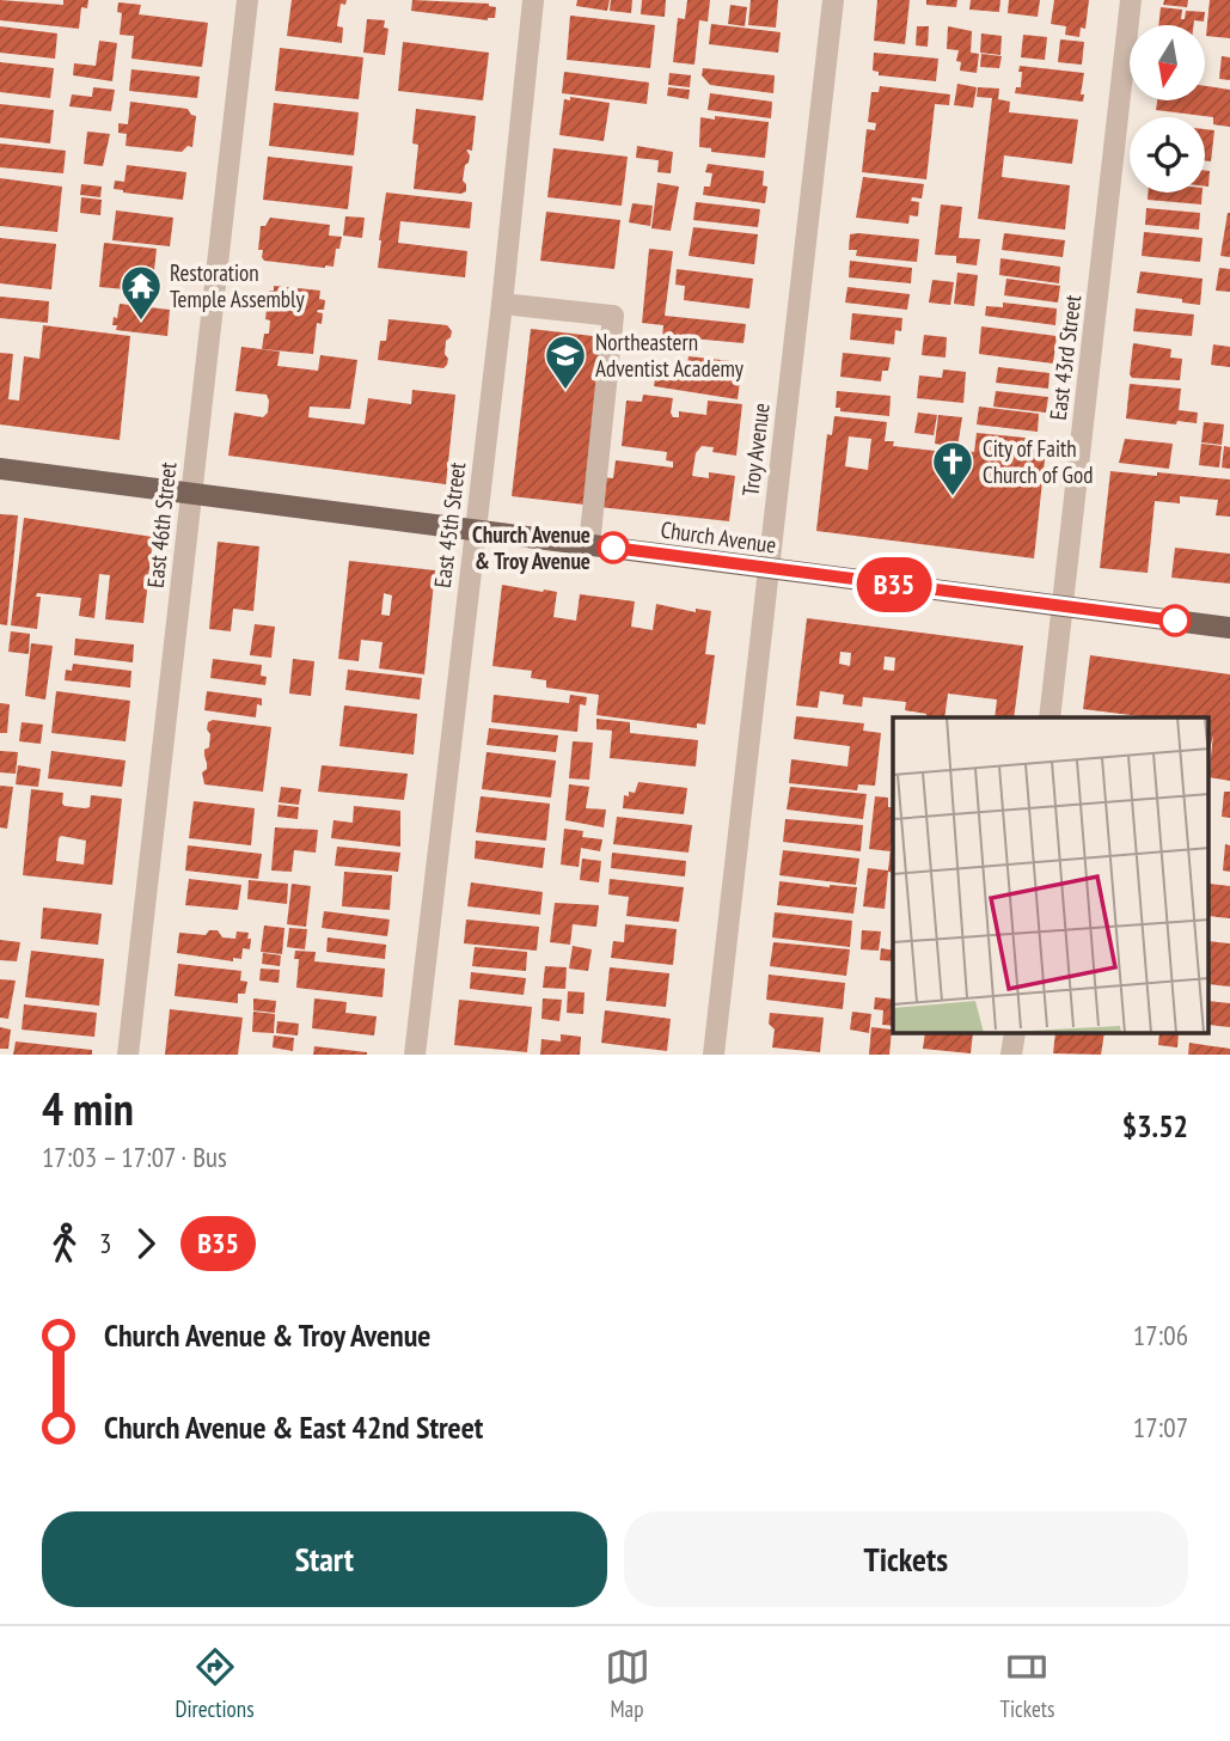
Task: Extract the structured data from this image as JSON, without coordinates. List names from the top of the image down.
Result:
{
  "streets": {
    "main road": ["Church Avenue"],
    "street": [
      "East 43rd Street",
      "Troy Avenue",
      "East 46th Street",
      "East 45th Street"
    ]
  },
  "crossings": [
    ["East 43rd Street", "Church Avenue"],
    ["Troy Avenue", "Church Avenue"],
    ["East 46th Street", "Church Avenue"],
    ["East 45th Street", "Church Avenue"]
  ],
  "places": {
    "temple": ["Restoration Temple Assembly"],
    "school or university": ["Northeastern Adventist Academy"],
    "church": ["City of Faith Church of God"],
    "other": ["Church Avenue & Troy Avenue"]
  },
  "lines": ["bus line B35"],
  "north": "bottom",
  "page": {
    "on_map": "B35",
    "heading": ["4 min", "17:03 – 17:07 · Bus", "$3.52"],
    "legs": ["3", "B35"],
    "list": [
      {
        "name": "Church Avenue & Troy Avenue",
        "value": "17:06"
      },
      {
        "name": "Church Avenue & East 42nd Street",
        "value": "17:07"
      }
    ],
    "buttons": ["Start", "Tickets"],
    "tabs": ["Directions", "Map", "Tickets"]
  }
}
